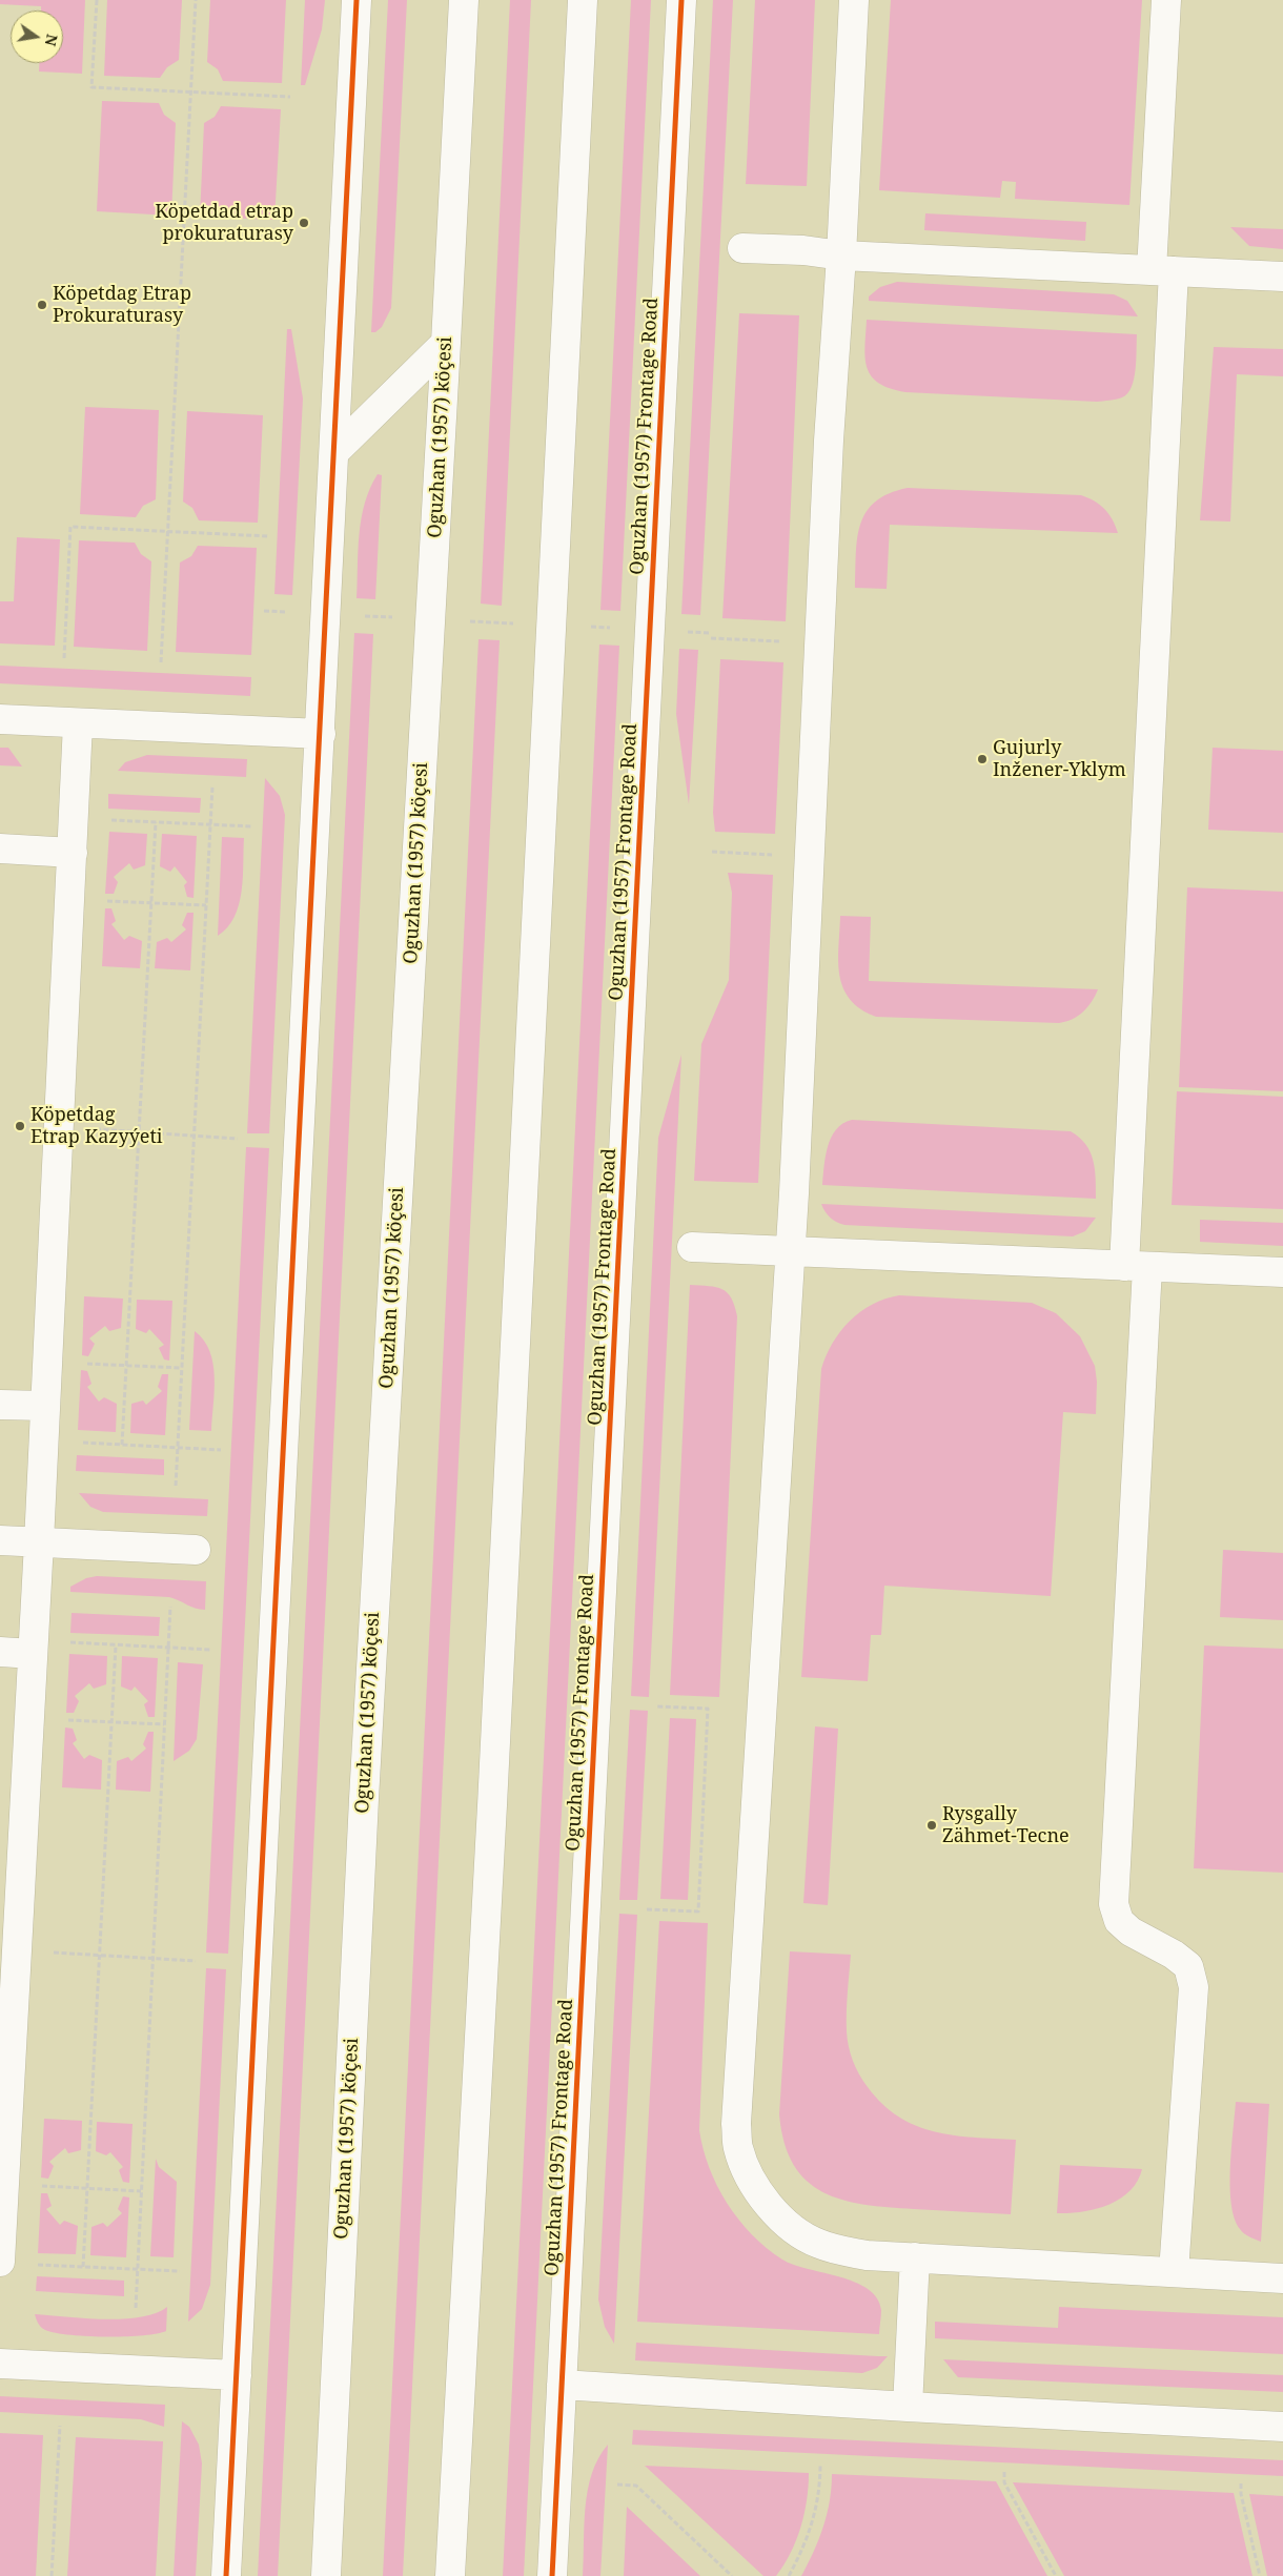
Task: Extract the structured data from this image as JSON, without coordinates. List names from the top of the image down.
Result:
{
  "streets": {
    "street": ["Oguzhan (1957) Frontage Road", "Oguzhan (1957) köçesi"]
  },
  "places": [
    "Köpetdad etrap prokuraturasy",
    "Köpetdag Etrap Prokuraturasy",
    "Gujurly Inžener-Yklym",
    "Köpetdag Etrap Kazyýeti",
    "Rysgally Zähmet-Tecne"
  ],
  "north": "right"
}
